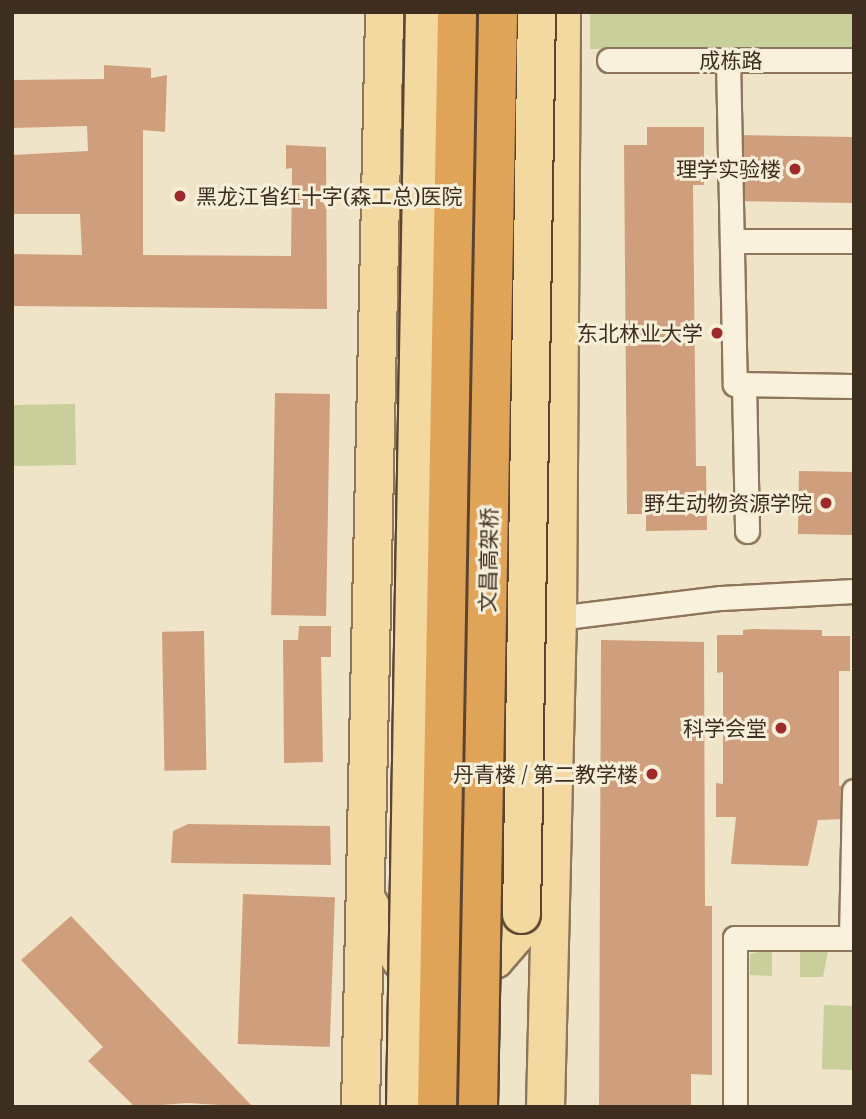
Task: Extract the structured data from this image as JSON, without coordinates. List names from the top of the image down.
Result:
{
  "streets": {
    "highway": ["文昌高架桥"],
    "street": ["成栋路"]
  },
  "places": [
    "理学实验楼",
    "黑龙江省红十字(森工总)医院",
    "东北林业大学",
    "野生动物资源学院",
    "科学会堂",
    "丹青楼 / 第二教学楼"
  ]
}
